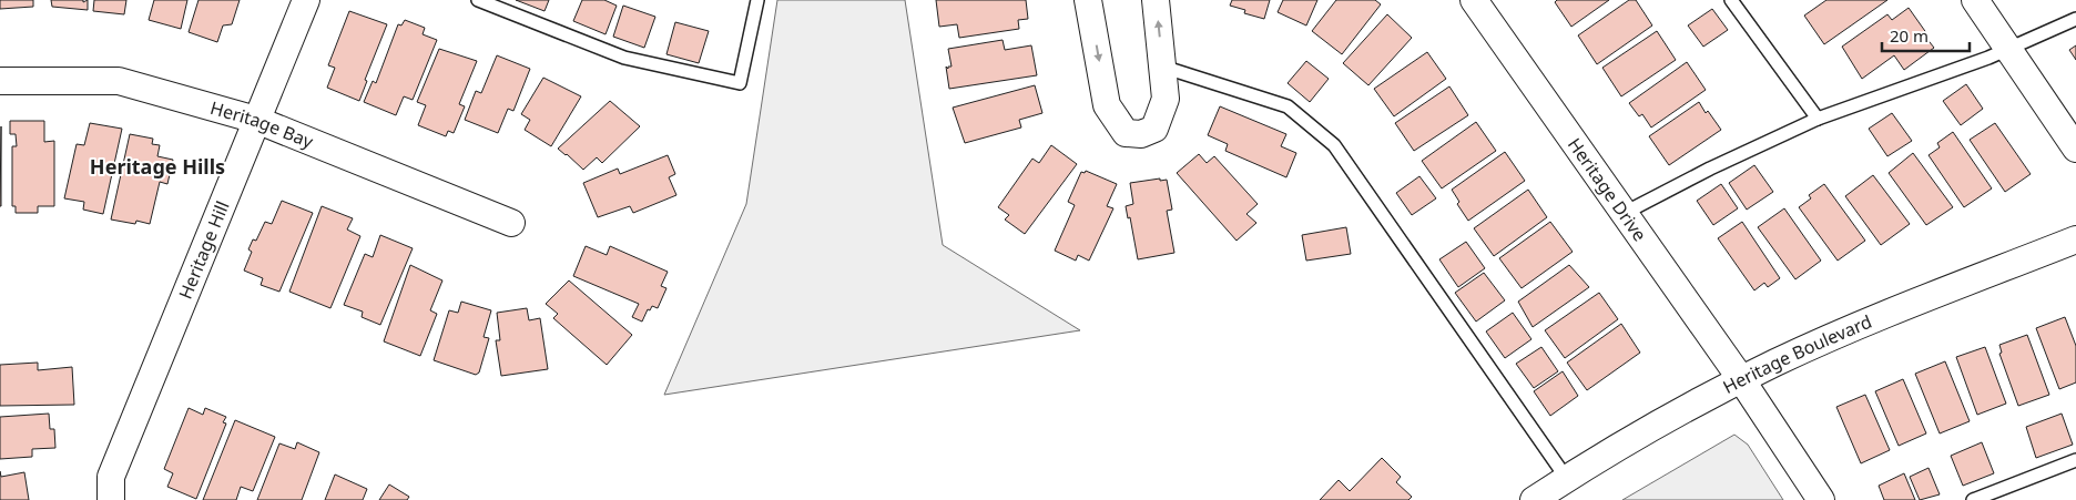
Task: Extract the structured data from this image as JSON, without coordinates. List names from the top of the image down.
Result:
{
  "streets": {
    "street": [
      "Heritage Bay",
      "Heritage Drive",
      "Heritage Hill",
      "Heritage Boulevard"
    ]
  },
  "crossings": [
    ["Heritage Bay", "Heritage Hill"],
    ["Heritage Drive", "Heritage Boulevard"]
  ],
  "districts": ["Heritage Hills"],
  "scale_bar": "20 m"
}
